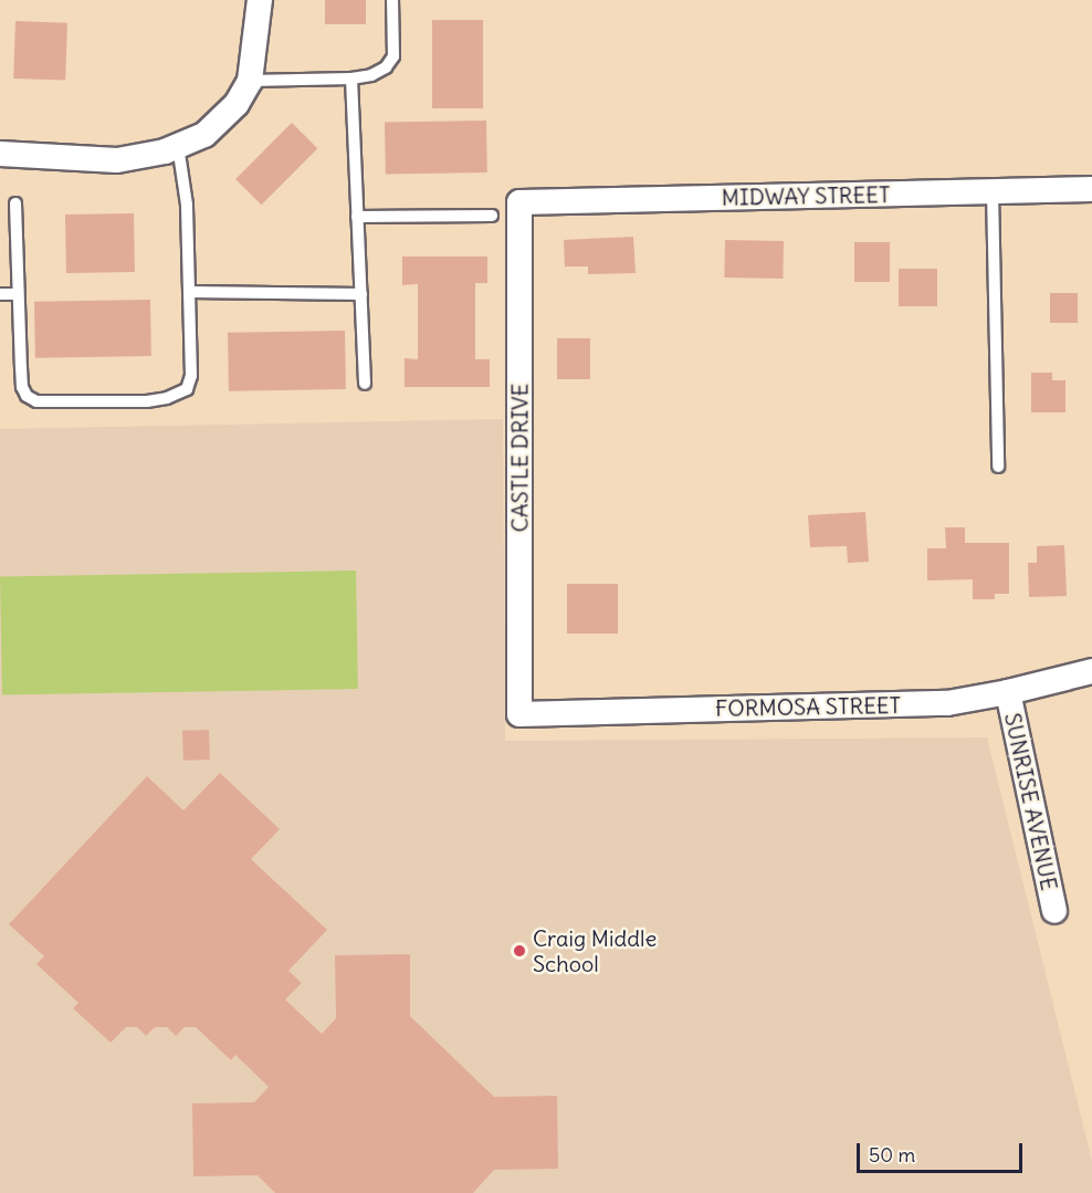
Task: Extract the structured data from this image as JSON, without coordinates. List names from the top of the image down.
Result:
{
  "streets": {
    "street": [
      "MIDWAY STREET",
      "CASTLE DRIVE",
      "FORMOSA STREET",
      "SUNRISE AVENUE"
    ]
  },
  "crossings": [
    ["MIDWAY STREET", "CASTLE DRIVE"],
    ["CASTLE DRIVE", "FORMOSA STREET"],
    ["FORMOSA STREET", "SUNRISE AVENUE"]
  ],
  "places": ["Craig Middle School"],
  "scale_bar": "50 m"
}
